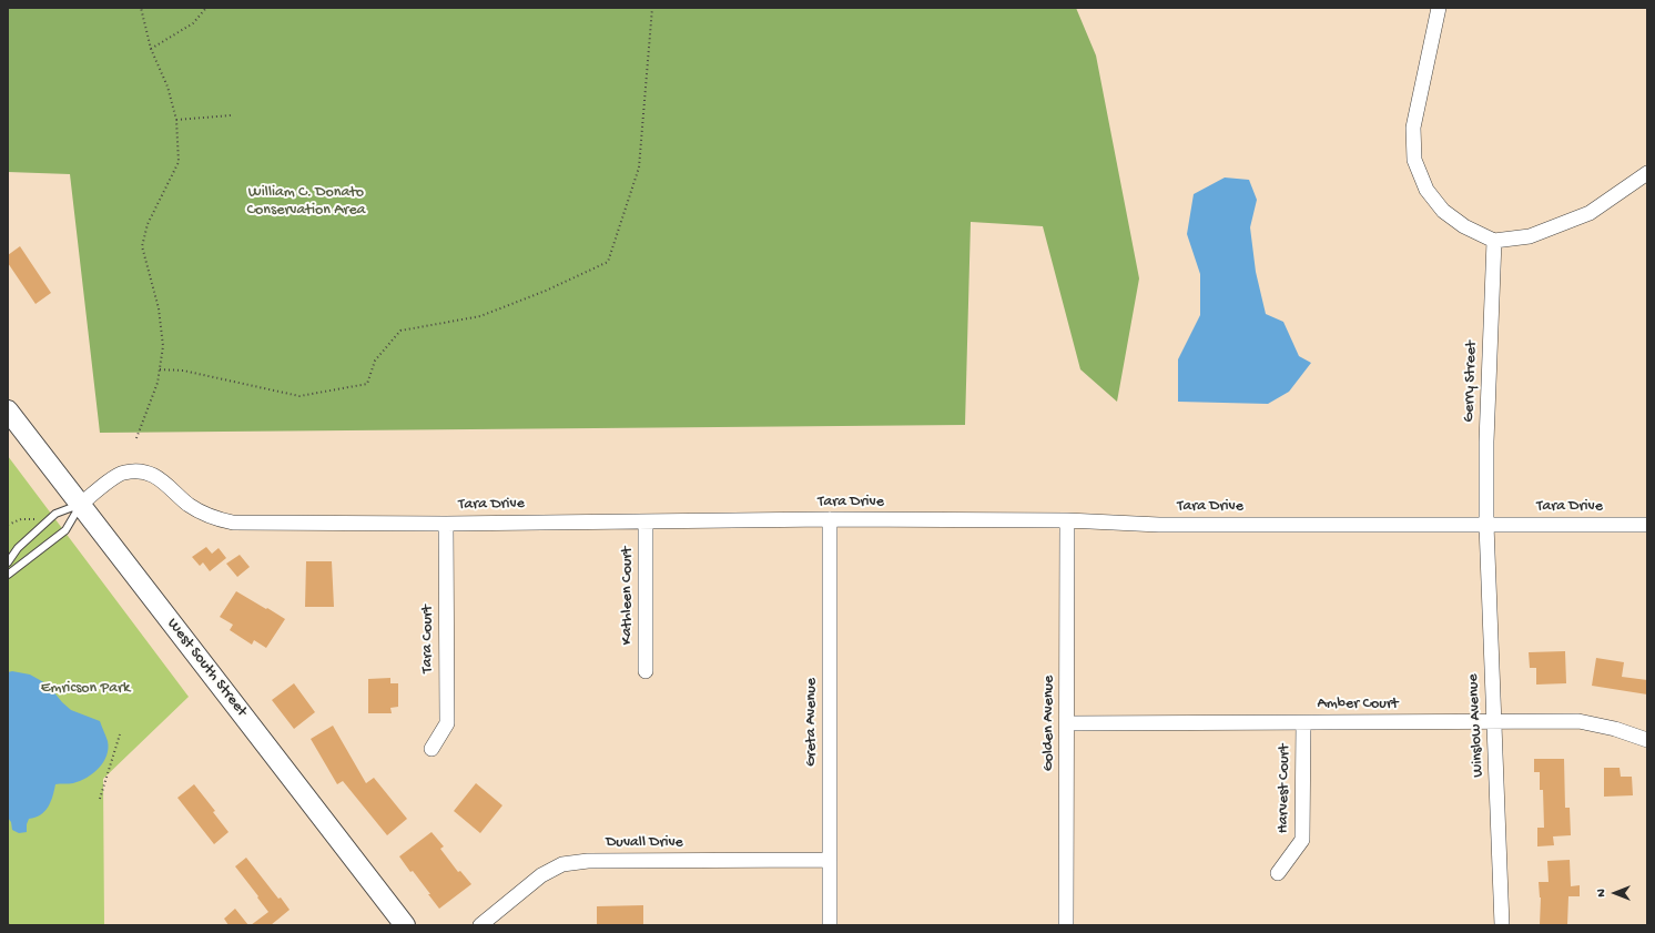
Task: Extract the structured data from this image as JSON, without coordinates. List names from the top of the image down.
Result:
{
  "streets": {
    "street": [
      "Gerry Street",
      "Tara Drive",
      "Kathleen Court",
      "Tara Court",
      "West South Street",
      "Amber Court",
      "Greta Avenue",
      "Golden Avenue",
      "Winslow Avenue",
      "Harvest Court",
      "Duvall Drive"
    ]
  },
  "crossings": [
    ["Gerry Street", "Tara Drive"],
    ["Gerry Street", "Winslow Avenue"],
    ["Tara Drive", "Kathleen Court"],
    ["Tara Drive", "Tara Court"],
    ["Tara Drive", "West South Street"],
    ["Tara Drive", "Greta Avenue"],
    ["Tara Drive", "Golden Avenue"],
    ["Tara Drive", "Winslow Avenue"],
    ["Amber Court", "Golden Avenue"],
    ["Amber Court", "Winslow Avenue"],
    ["Amber Court", "Harvest Court"],
    ["Greta Avenue", "Duvall Drive"]
  ],
  "parks": ["William C. Donato Conservation Area", "Emricson Park"],
  "north": "left"
}
